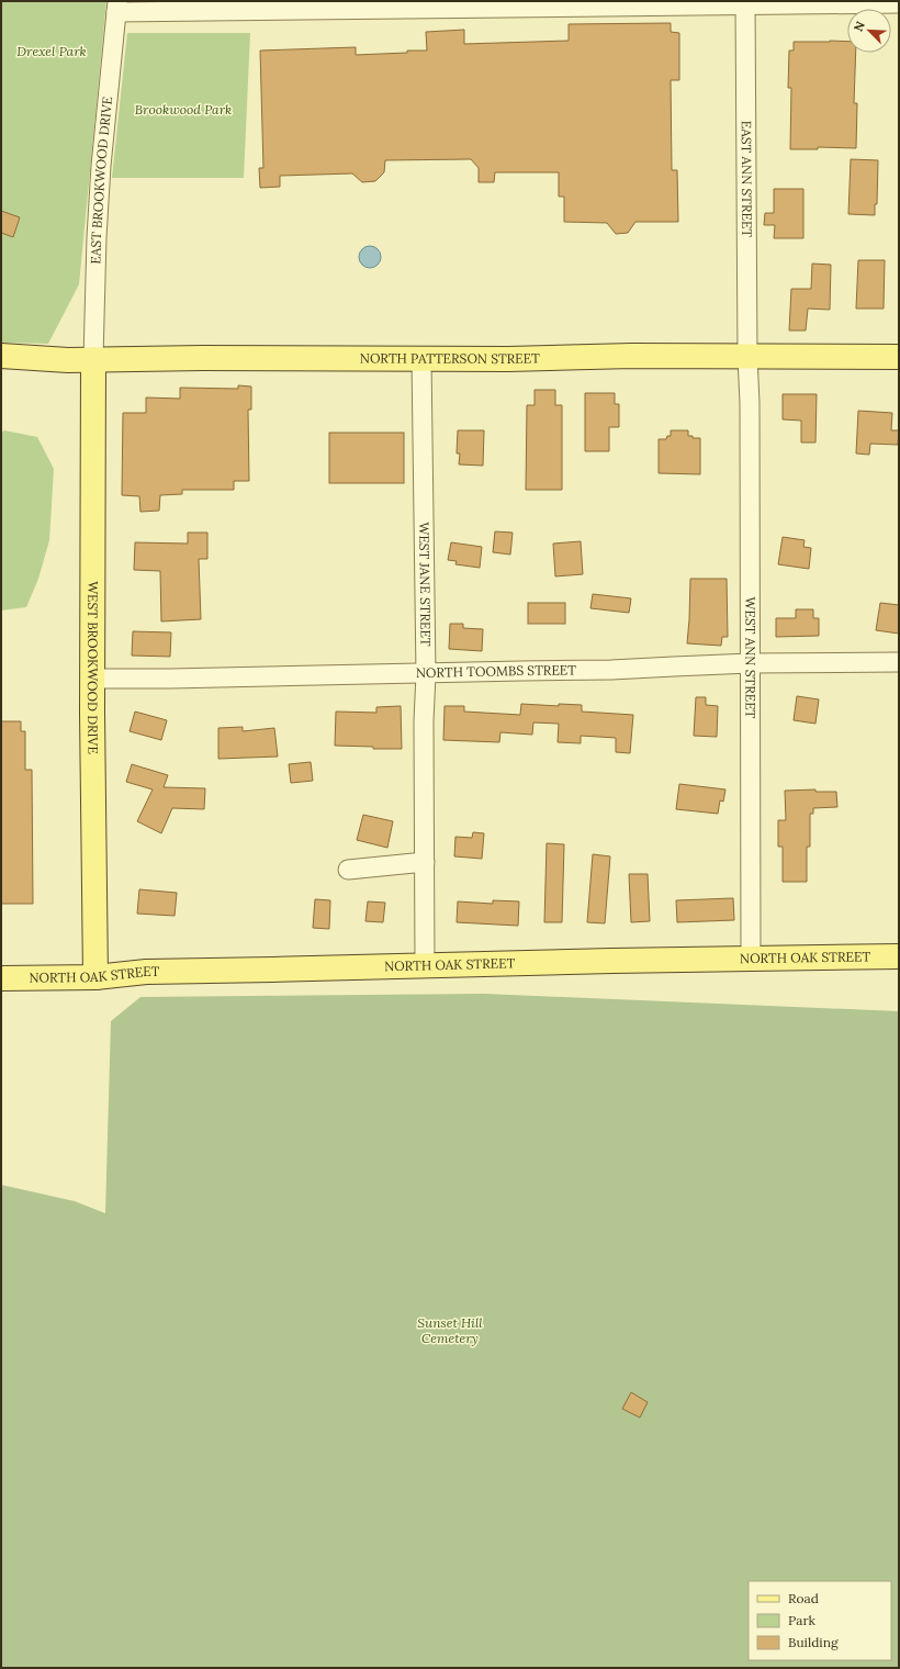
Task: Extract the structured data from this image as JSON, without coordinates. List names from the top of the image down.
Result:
{
  "streets": {
    "main road": ["NORTH PATTERSON STREET", "WEST BROOKWOOD DRIVE", "NORTH OAK STREET"],
    "street": [
      "EAST ANN STREET",
      "EAST BROOKWOOD DRIVE",
      "WEST JANE STREET",
      "WEST ANN STREET",
      "NORTH TOOMBS STREET"
    ]
  },
  "crossings": [
    ["EAST ANN STREET", "NORTH PATTERSON STREET"],
    ["EAST ANN STREET", "WEST ANN STREET"],
    ["EAST BROOKWOOD DRIVE", "NORTH PATTERSON STREET"],
    ["EAST BROOKWOOD DRIVE", "WEST BROOKWOOD DRIVE"],
    ["NORTH PATTERSON STREET", "WEST JANE STREET"],
    ["NORTH PATTERSON STREET", "WEST ANN STREET"],
    ["NORTH PATTERSON STREET", "WEST BROOKWOOD DRIVE"],
    ["WEST JANE STREET", "NORTH TOOMBS STREET"],
    ["WEST JANE STREET", "NORTH OAK STREET"],
    ["WEST ANN STREET", "NORTH TOOMBS STREET"],
    ["WEST ANN STREET", "NORTH OAK STREET"],
    ["WEST BROOKWOOD DRIVE", "NORTH TOOMBS STREET"],
    ["WEST BROOKWOOD DRIVE", "NORTH OAK STREET"]
  ],
  "parks": ["Drexel Park", "Brookwood Park", "Sunset Hill Cemetery"],
  "legend": ["Road", "Park", "Building"],
  "north": "top left"
}
